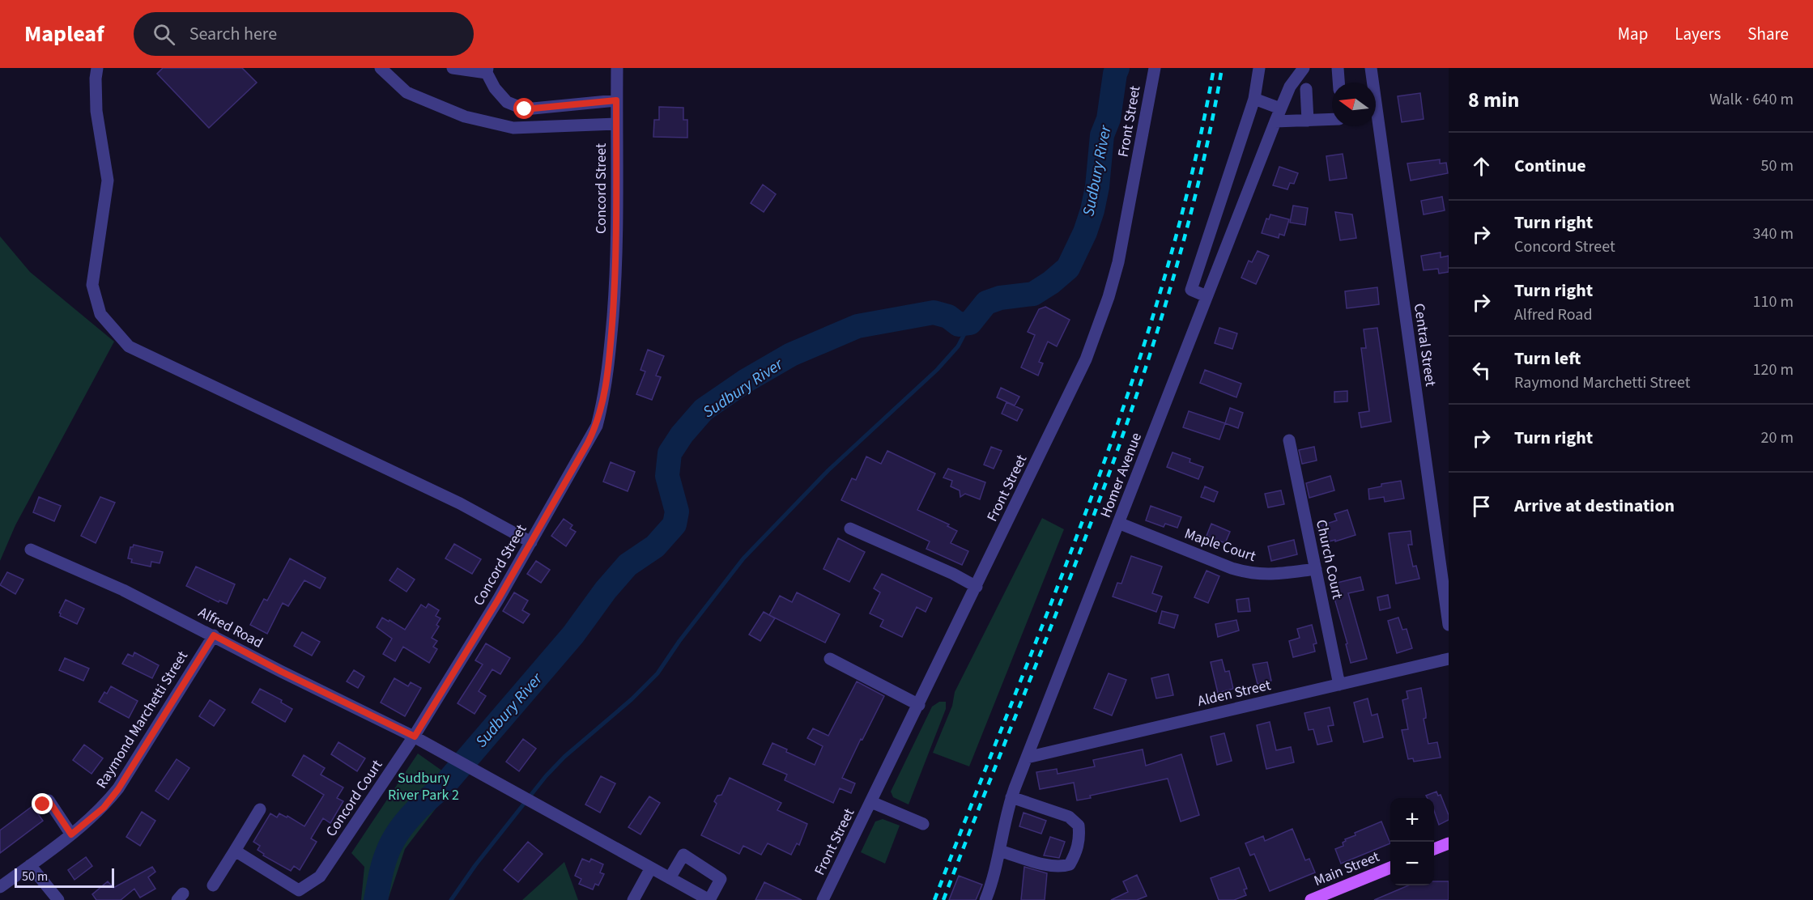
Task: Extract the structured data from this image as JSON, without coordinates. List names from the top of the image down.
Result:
{
  "streets": {
    "main road": ["Main Street"],
    "street": [
      "Front Street",
      "Concord Street",
      "Central Street",
      "Homer Avenue",
      "Maple Court",
      "Church Court",
      "Alfred Road",
      "Alden Street",
      "Raymond Marchetti Street",
      "Concord Court"
    ]
  },
  "crossings": [
    ["Concord Street", "Alfred Road"],
    ["Concord Street", "Concord Court"],
    ["Homer Avenue", "Maple Court"],
    ["Homer Avenue", "Alden Street"],
    ["Maple Court", "Church Court"],
    ["Church Court", "Alden Street"],
    ["Alfred Road", "Raymond Marchetti Street"],
    ["Alfred Road", "Concord Court"]
  ],
  "water": ["Sudbury River"],
  "parks": ["Sudbury River Park 2"],
  "scale_bar": "50 m",
  "north": "left",
  "page": {
    "header": "Mapleaf",
    "search": "Search here",
    "nav": ["Map", "Layers", "Share"],
    "heading": ["8 min", "Walk · 640 m"],
    "list": [
      ["Continue", "50 m"],
      ["Turn right", "Concord Street", "340 m"],
      ["Turn right", "Alfred Road", "110 m"],
      ["Turn left", "Raymond Marchetti Street", "120 m"],
      ["Turn right", "20 m"],
      "Arrive at destination"
    ],
    "map_buttons": ["+", "−"],
    "scale": "50 m"
  }
}
